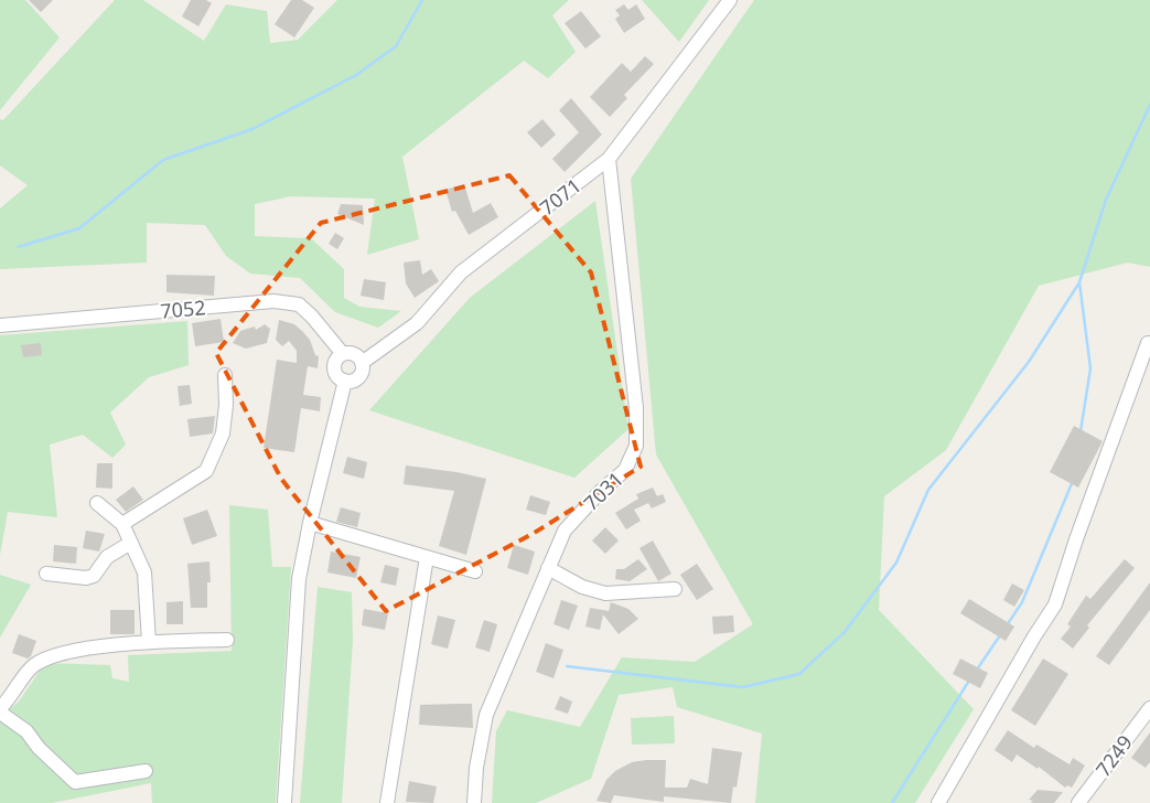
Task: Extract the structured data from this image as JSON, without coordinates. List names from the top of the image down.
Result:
{
  "streets": {
    "street": [
      "7071",
      "7052",
      "7031",
      "7249"
    ]
  },
  "crossings": [
    ["7071", "7052"],
    ["7071", "7031"]
  ]
}
